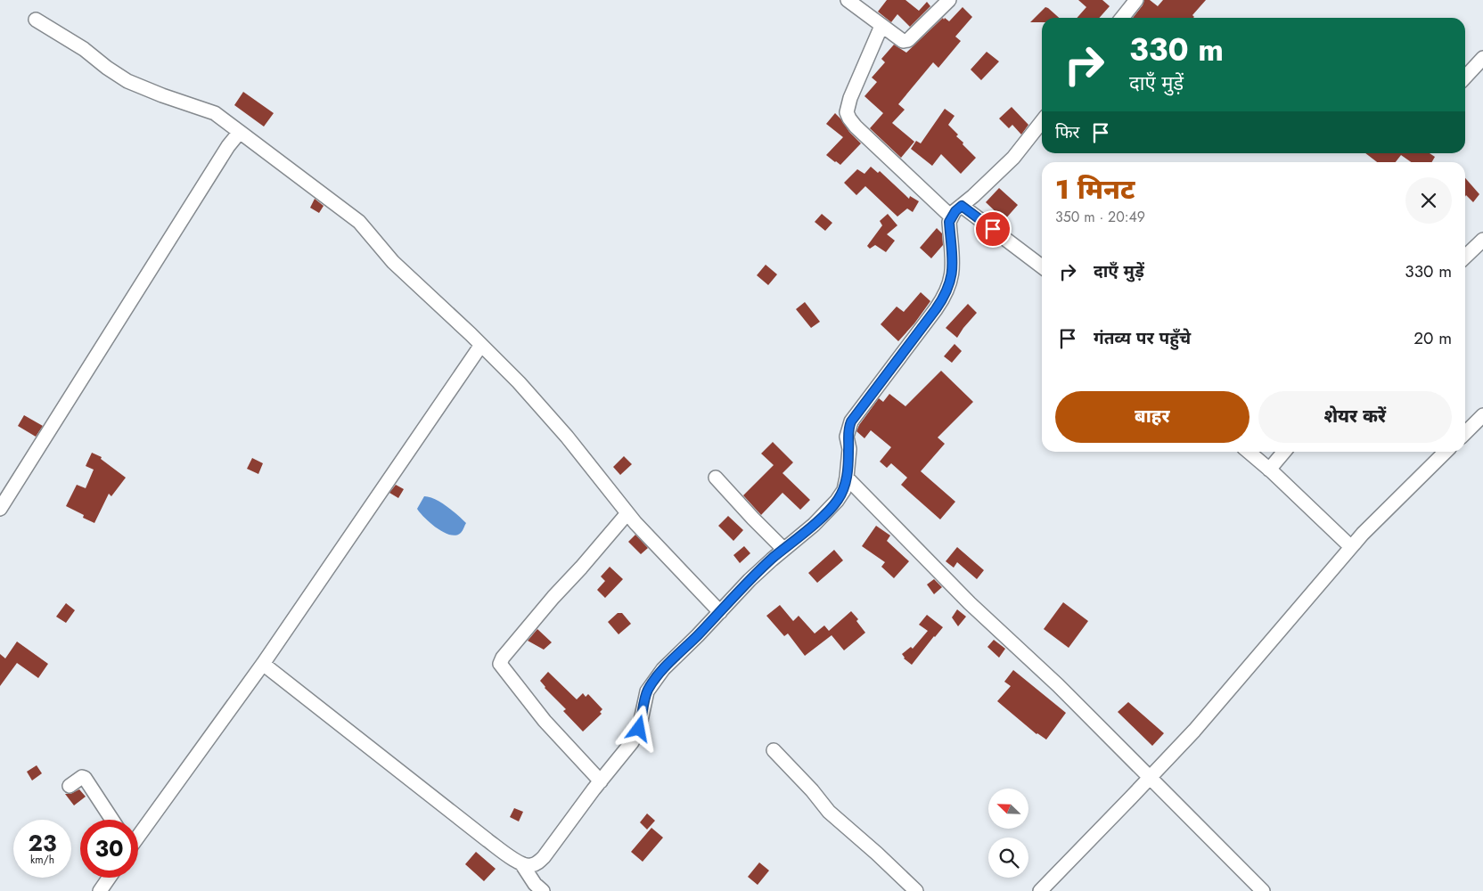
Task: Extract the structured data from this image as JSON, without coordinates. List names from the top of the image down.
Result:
{
  "north": "top left",
  "page": {
    "turn": ["330 m", "दाएँ मुड़ें"],
    "then": "फिर",
    "heading": ["1 मिनट", "350 m · 20:49"],
    "list": [
      {
        "name": "दाएँ मुड़ें",
        "value": "330 m"
      },
      {
        "name": "गंतव्य पर पहुँचे",
        "value": "20 m"
      }
    ],
    "buttons": ["बाहर", "शेयर करें"],
    "speed": "23 km/h",
    "limit": "30"
  }
}
